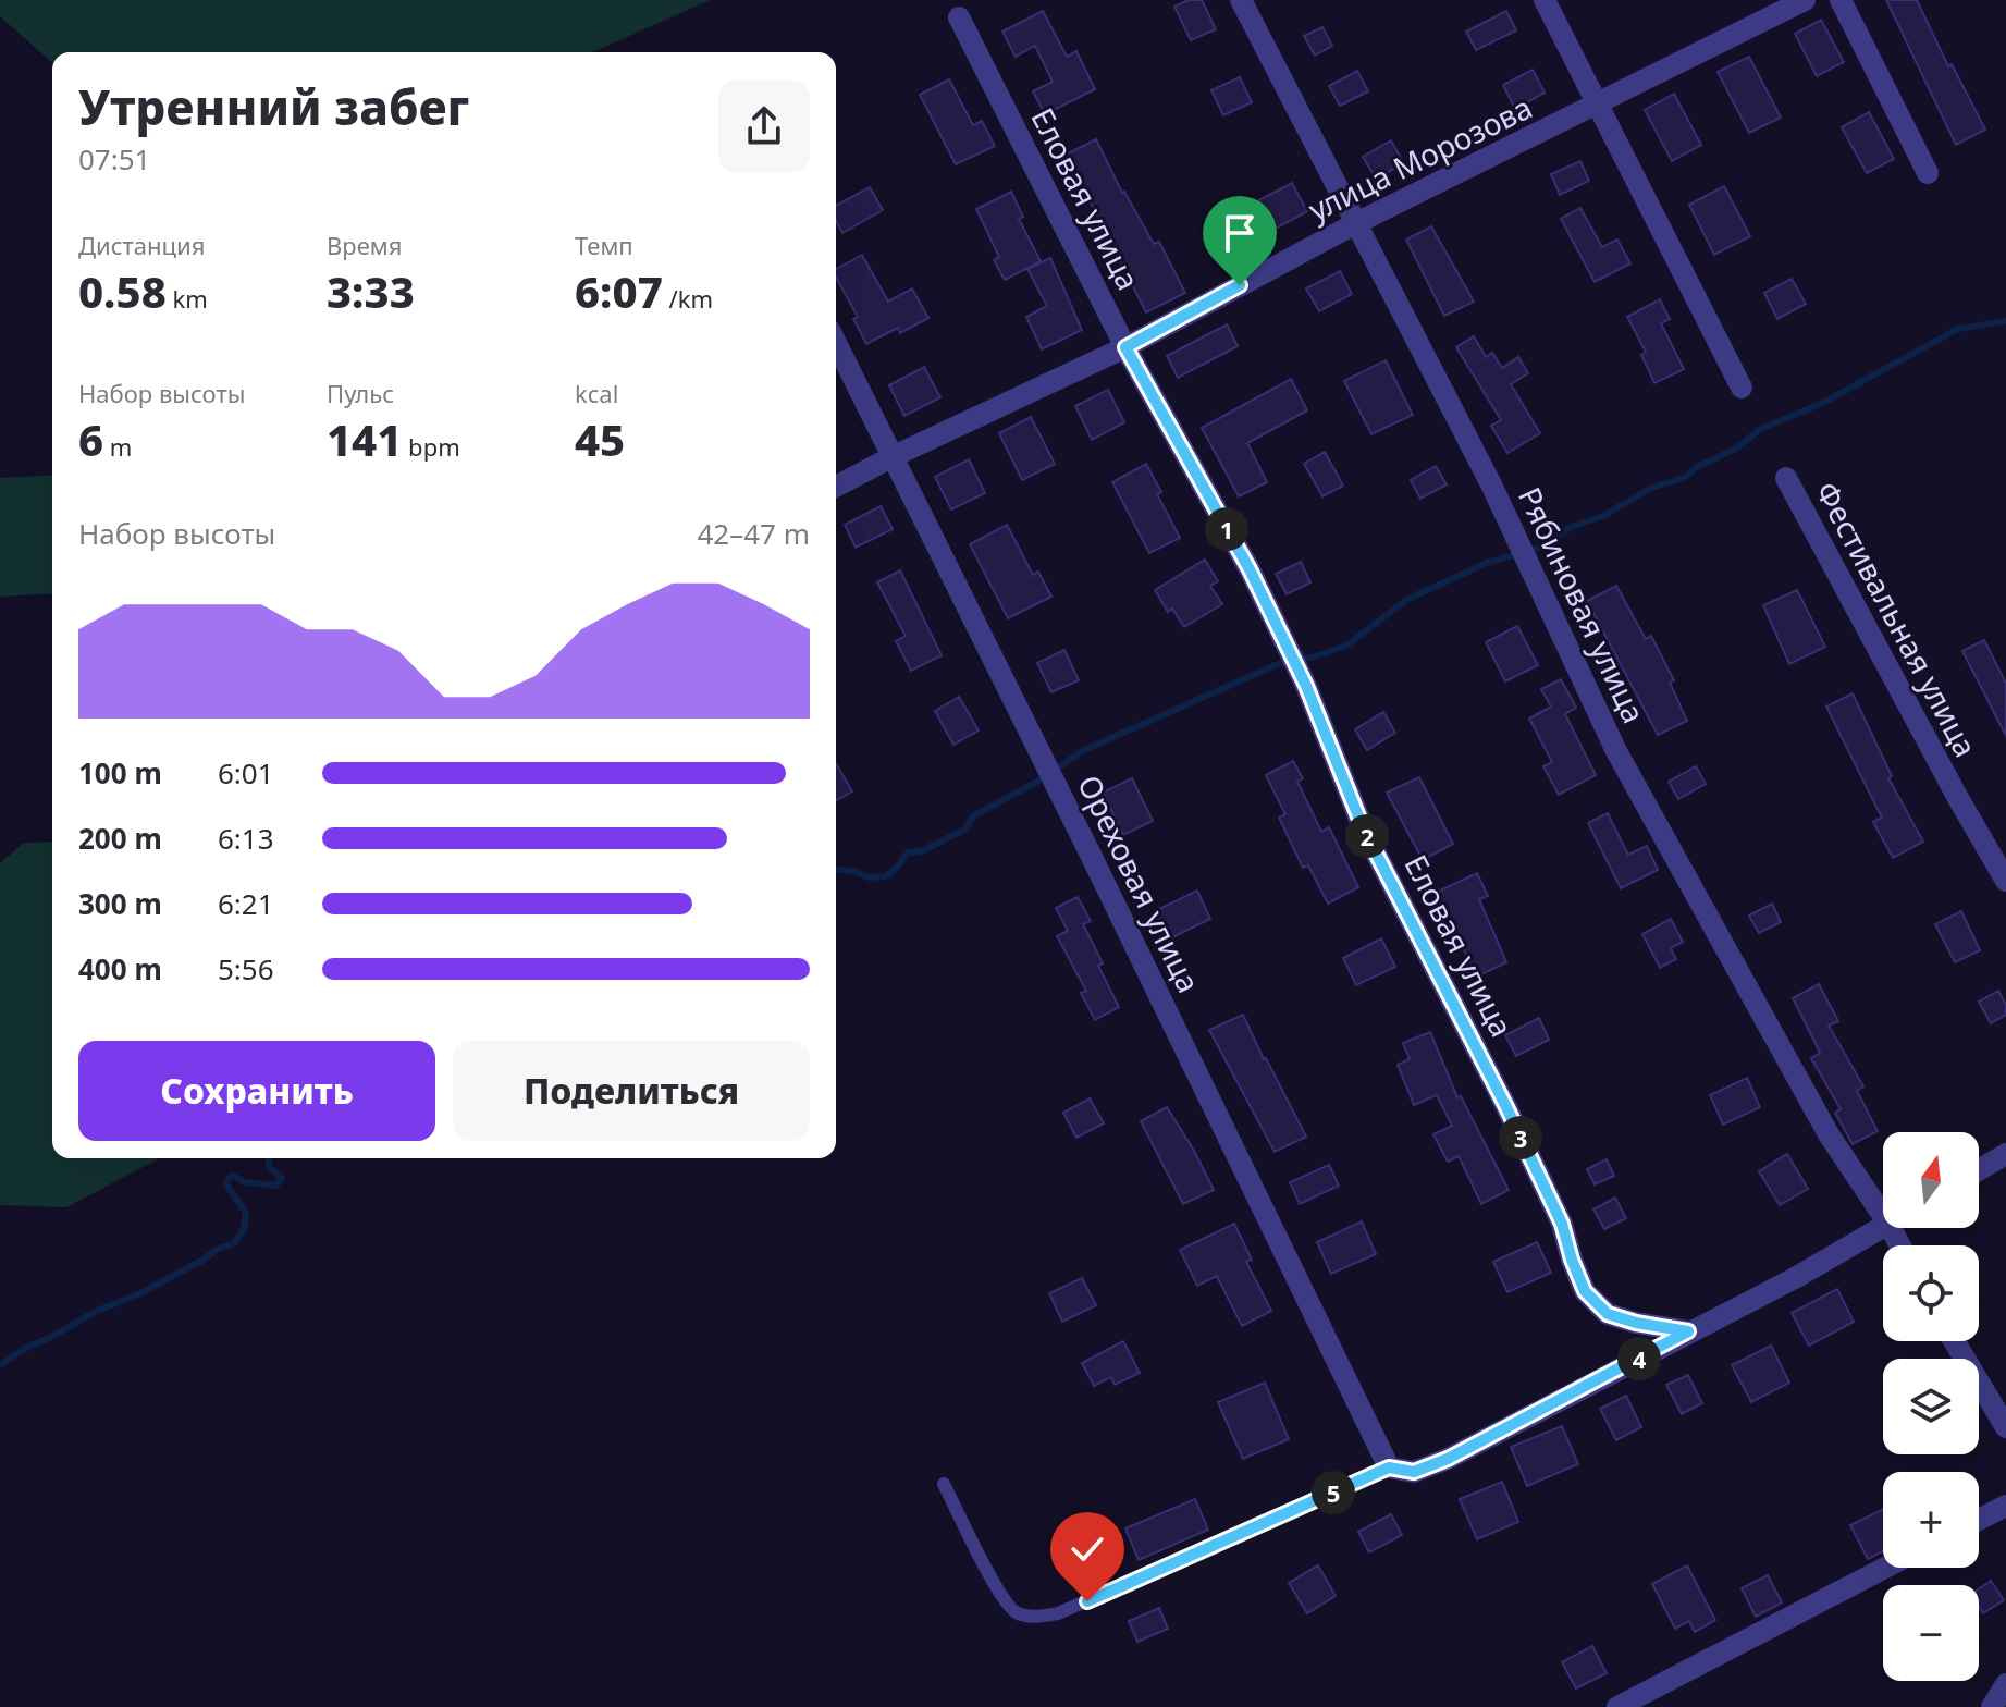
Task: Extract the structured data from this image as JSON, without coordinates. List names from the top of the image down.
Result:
{
  "streets": {
    "street": [
      "улица Морозова",
      "Еловая улица",
      "Рябиновая улица",
      "Фестивальная улица",
      "Ореховая улица"
    ]
  },
  "crossings": [
    ["улица Морозова", "Еловая улица"],
    ["улица Морозова", "Рябиновая улица"],
    ["улица Морозова", "Ореховая улица"]
  ],
  "north": "top",
  "page": {
    "heading": ["Утренний забег", "07:51"],
    "stats": [
      ["Дистанция", "0.58 km"],
      ["Время", "3:33"],
      ["Темп", "6:07 /km"],
      ["Набор высоты", "6 m"],
      ["Пульс", "141 bpm"],
      ["kcal", "45"]
    ],
    "chart": ["Набор высоты", "42–47 m"],
    "pins": [
      "1",
      "2",
      "3",
      "4",
      "5"
    ],
    "list": [
      {
        "name": "100 m",
        "note": "6:01"
      },
      {
        "name": "200 m",
        "note": "6:13"
      },
      {
        "name": "300 m",
        "note": "6:21"
      },
      {
        "name": "400 m",
        "note": "5:56"
      }
    ],
    "buttons": ["Сохранить", "Поделиться"],
    "map_buttons": ["+", "−"]
  }
}
